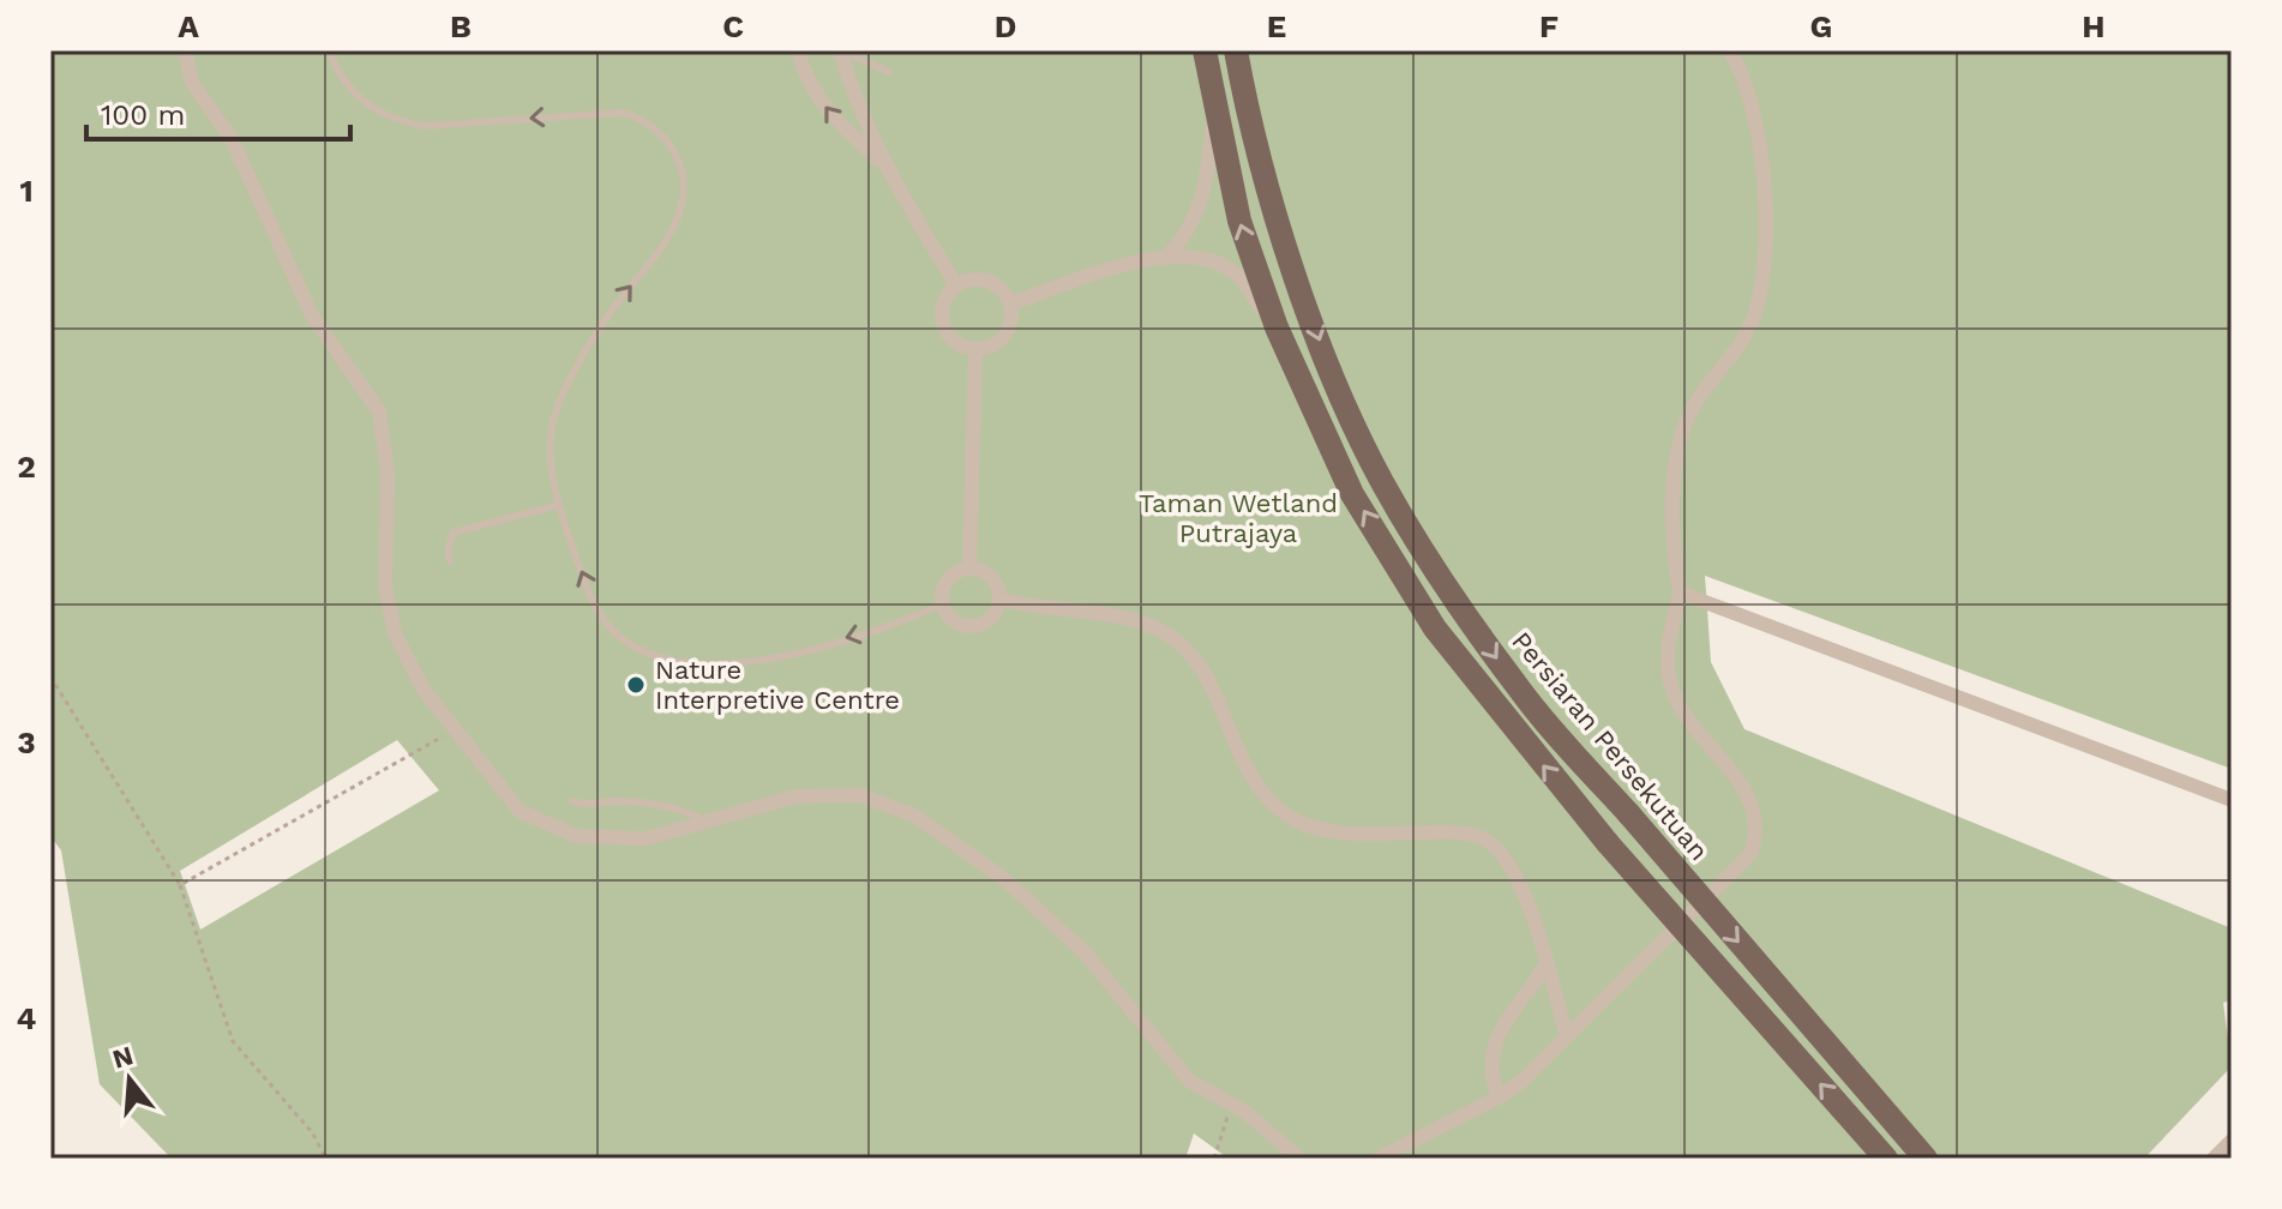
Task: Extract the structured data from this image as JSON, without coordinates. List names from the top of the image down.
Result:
{
  "streets": {
    "main road": ["Persiaran Persekutuan"]
  },
  "parks": ["Taman Wetland Putrajaya"],
  "places": ["Nature Interpretive Centre"],
  "scale_bar": "100 m",
  "north": "top",
  "grid": {
    "columns": [
      "A",
      "B",
      "C",
      "D",
      "E",
      "F",
      "G",
      "H"
    ],
    "rows": [
      "1",
      "2",
      "3",
      "4"
    ]
  }
}
